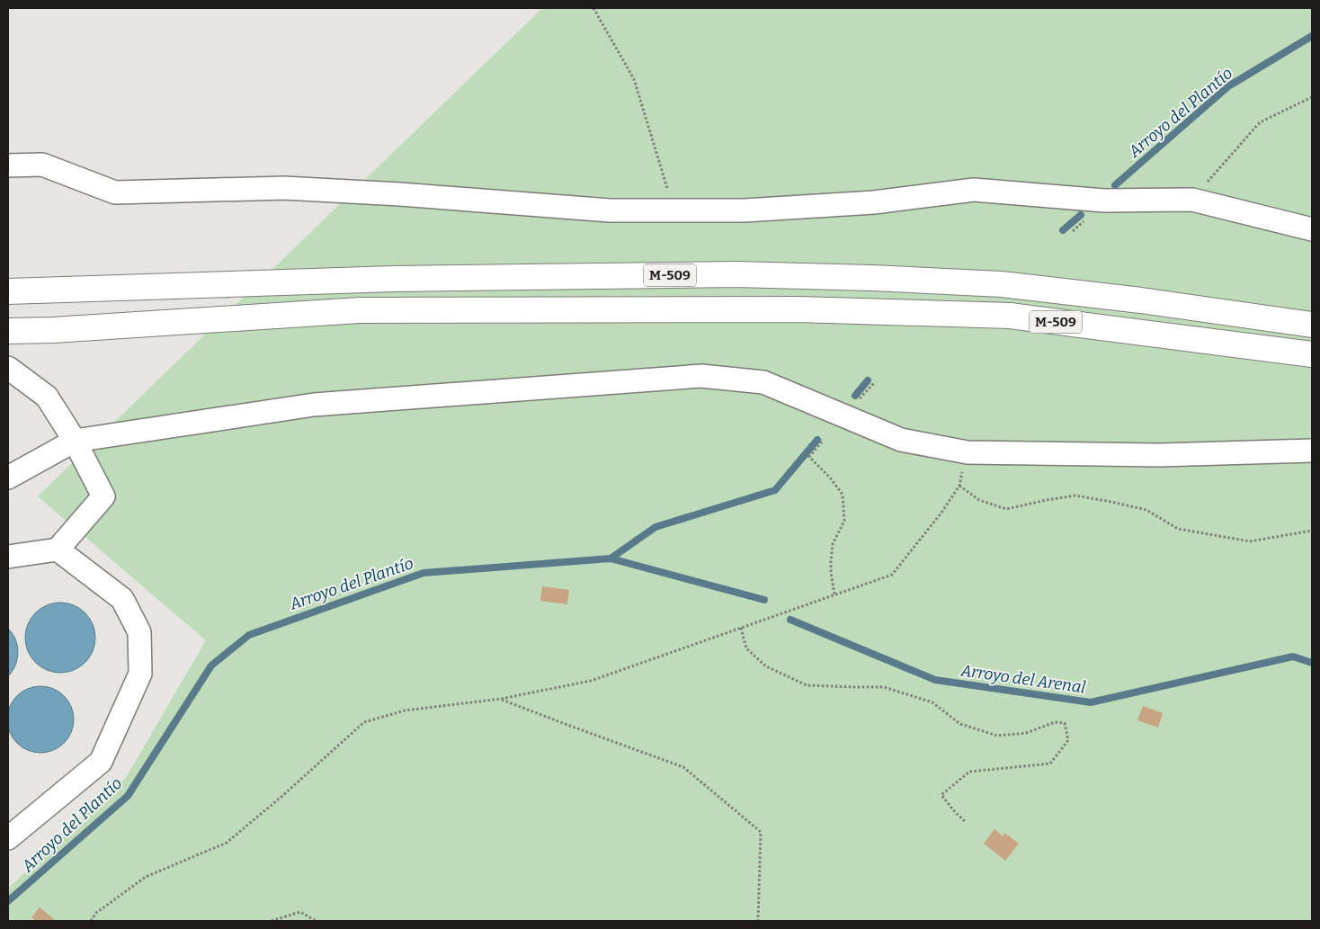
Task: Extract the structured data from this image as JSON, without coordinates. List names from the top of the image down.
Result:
{
  "streets": {
    "highway": ["M-509"]
  },
  "water": ["Arroyo del Plantío", "Arroyo del Arenal"]
}
